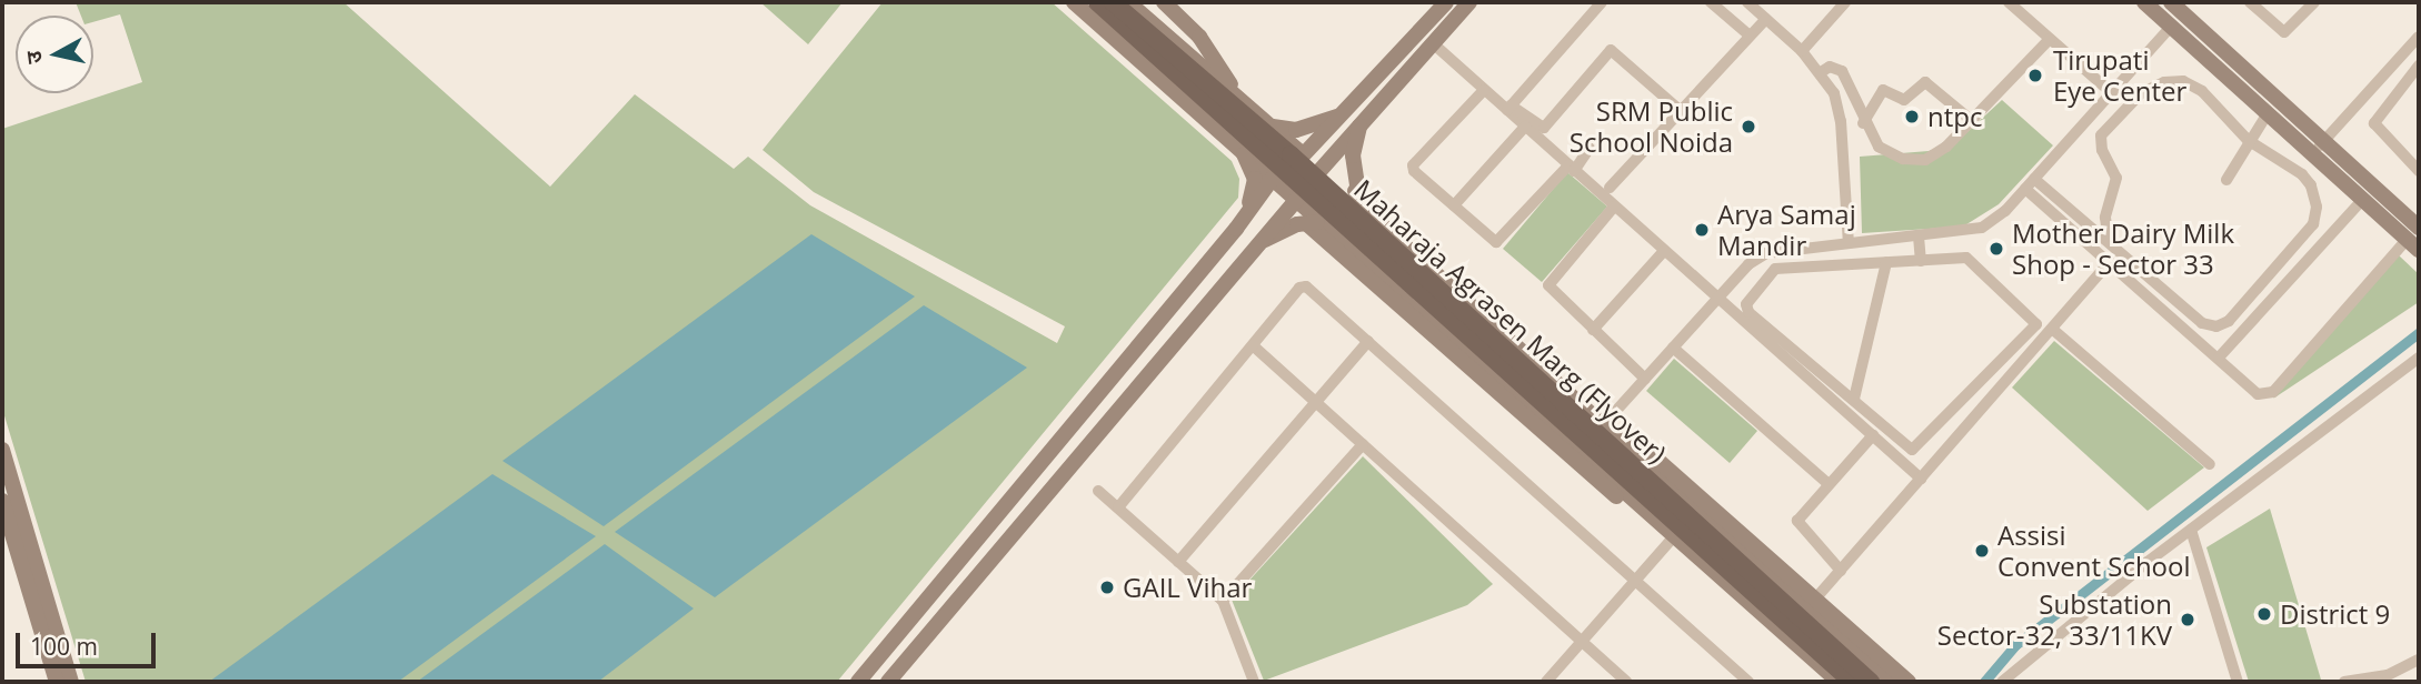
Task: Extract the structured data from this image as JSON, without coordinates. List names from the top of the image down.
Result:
{
  "streets": {
    "main road": ["Maharaja Agrasen Marg (Flyover)"]
  },
  "places": [
    "Tirupati Eye Center",
    "ntpc",
    "SRM Public School Noida",
    "Arya Samaj Mandir",
    "Mother Dairy Milk Shop - Sector 33",
    "Assisi Convent School",
    "GAIL Vihar",
    "District 9",
    "Substation Sector-32, 33/11KV"
  ],
  "scale_bar": "100 m",
  "north": "left"
}
